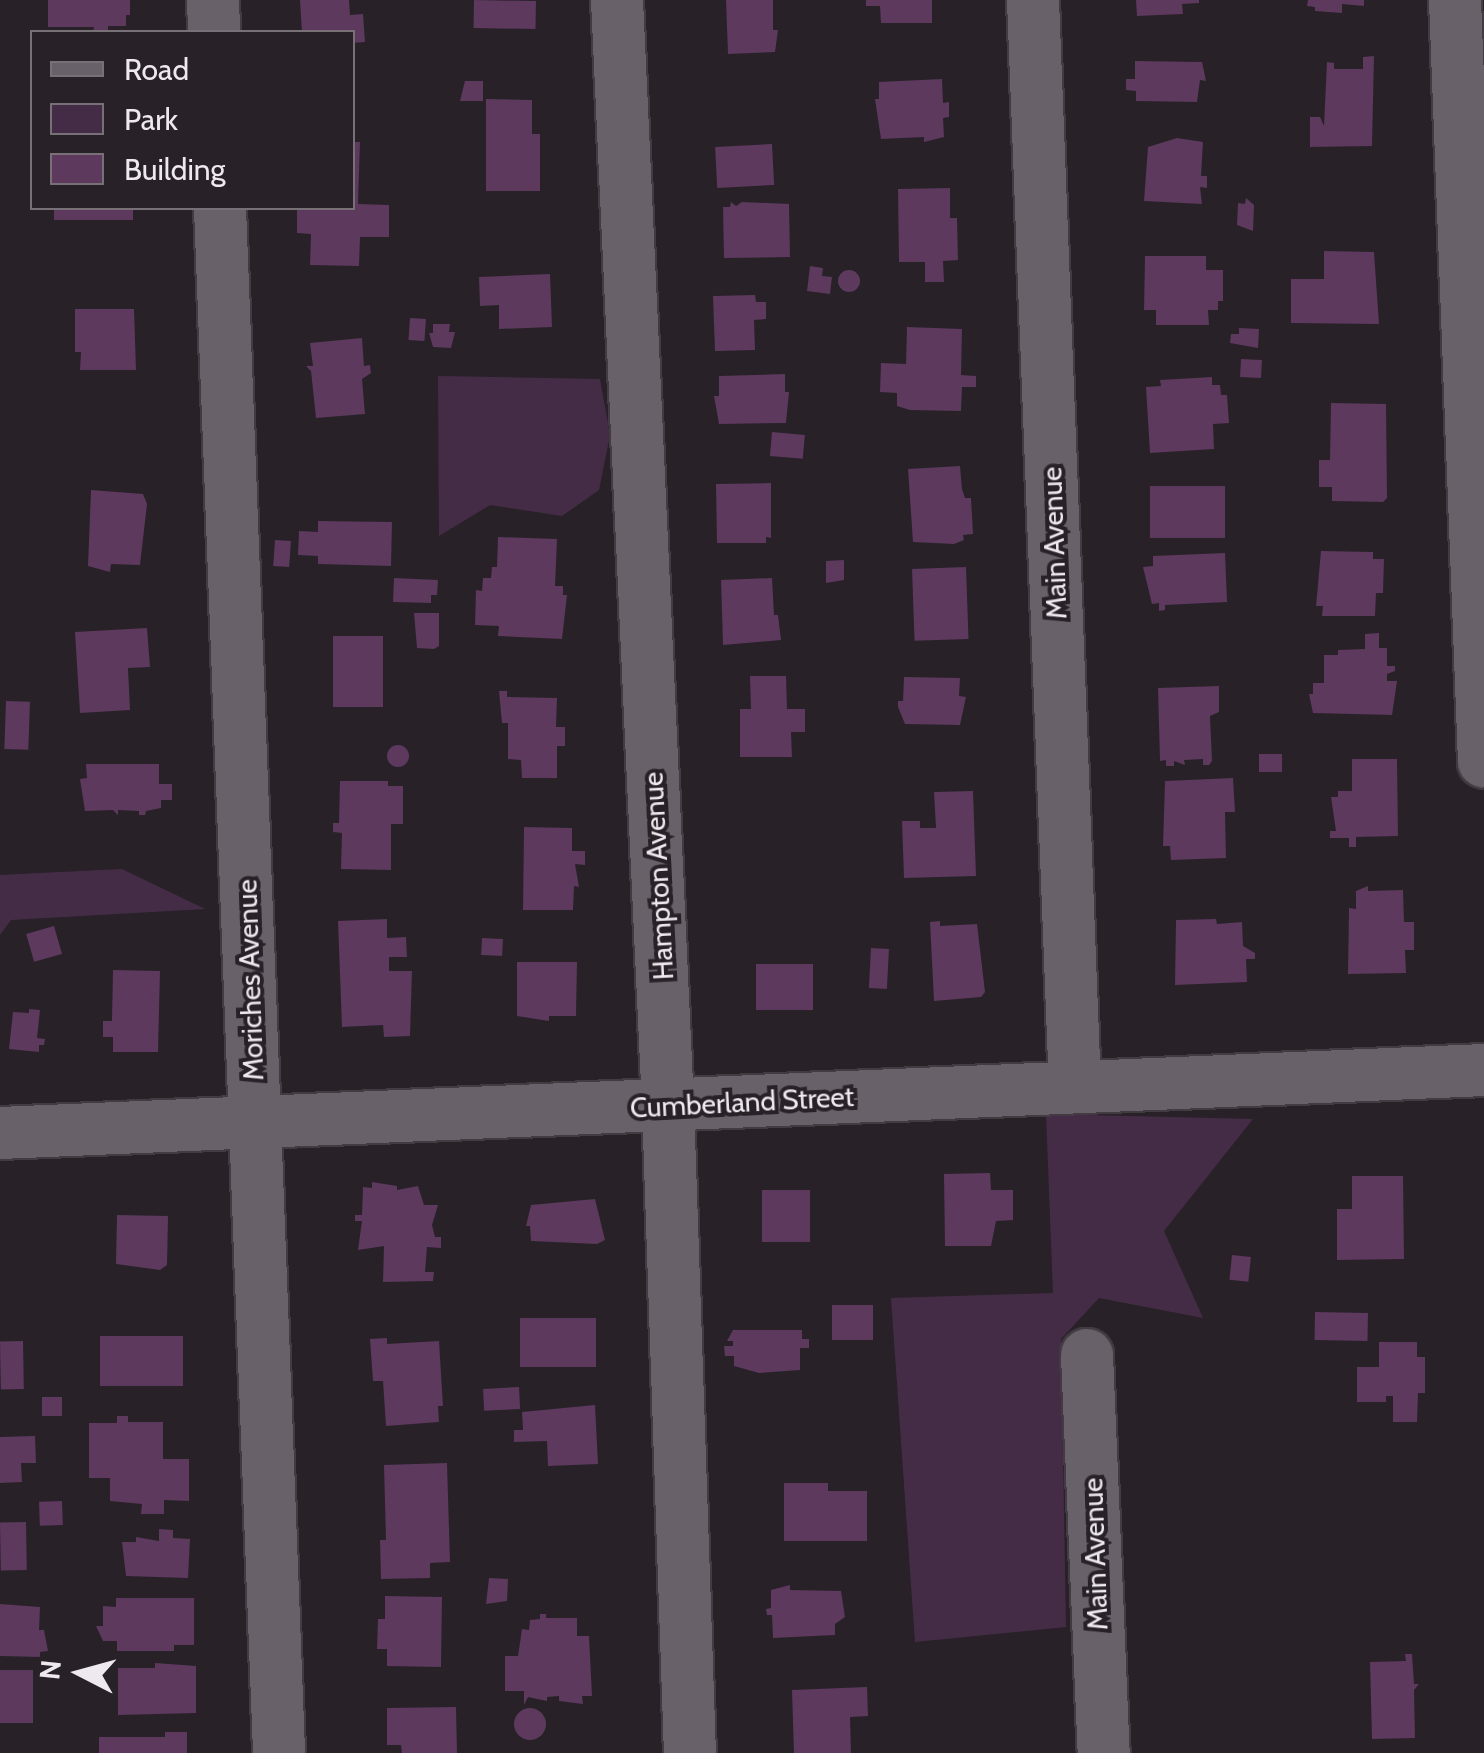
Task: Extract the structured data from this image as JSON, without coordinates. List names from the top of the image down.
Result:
{
  "streets": {
    "street": [
      "Main Avenue",
      "Hampton Avenue",
      "Moriches Avenue",
      "Cumberland Street"
    ]
  },
  "crossings": [
    ["Main Avenue", "Cumberland Street"],
    ["Hampton Avenue", "Cumberland Street"],
    ["Moriches Avenue", "Cumberland Street"]
  ],
  "legend": ["Road", "Park", "Building"],
  "north": "left"
}
